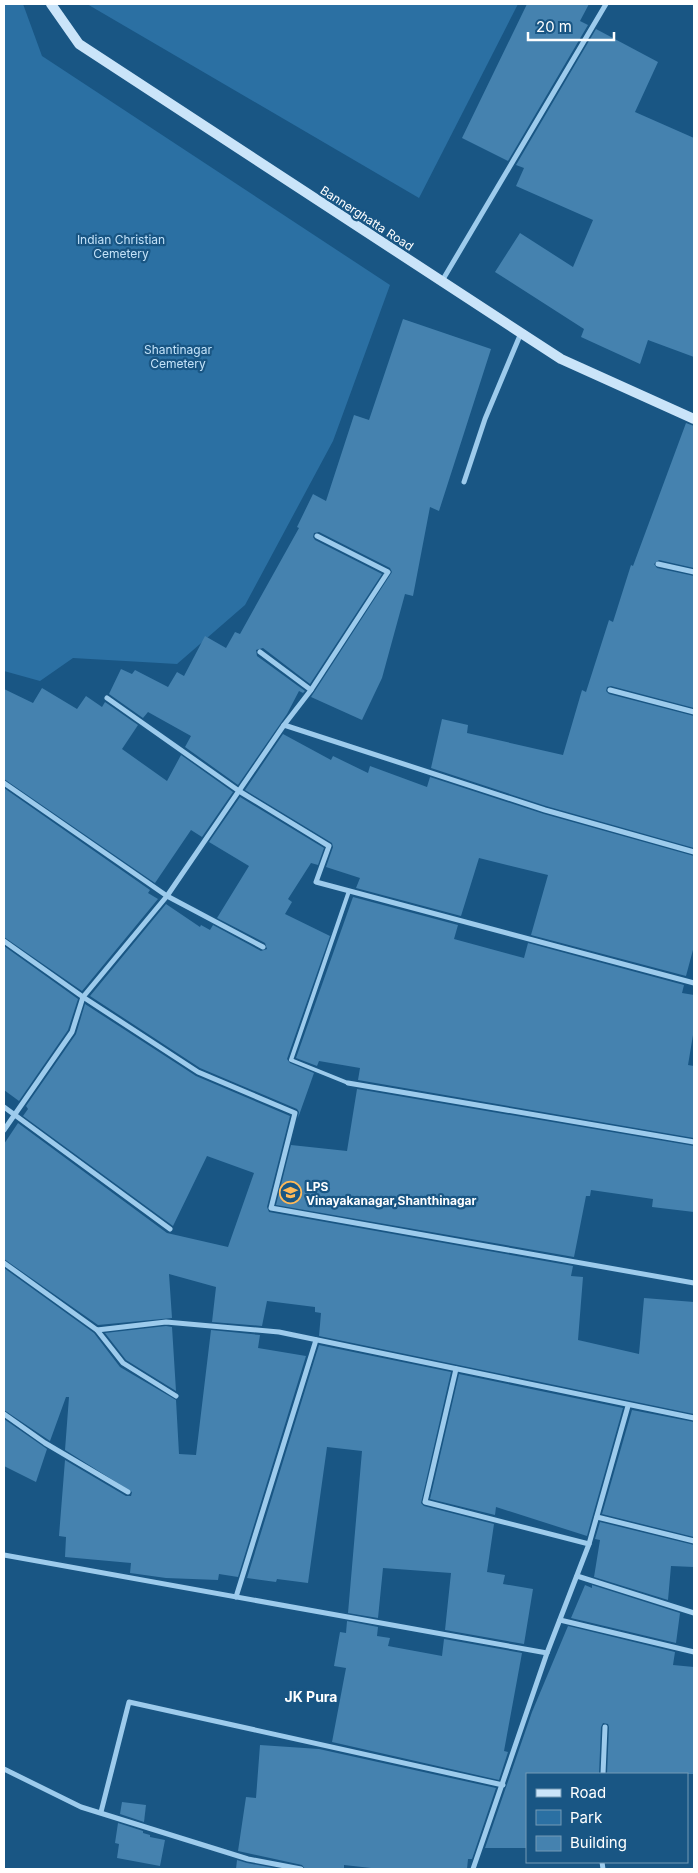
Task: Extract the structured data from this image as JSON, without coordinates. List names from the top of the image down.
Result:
{
  "streets": {
    "main road": ["Bannerghatta Road"]
  },
  "districts": ["JK Pura"],
  "parks": ["Indian Christian Cemetery", "Shantinagar Cemetery"],
  "places": {
    "school or university": ["LPS Vinayakanagar,Shanthinagar"]
  },
  "legend": ["Road", "Park", "Building"],
  "scale_bar": "20 m"
}
